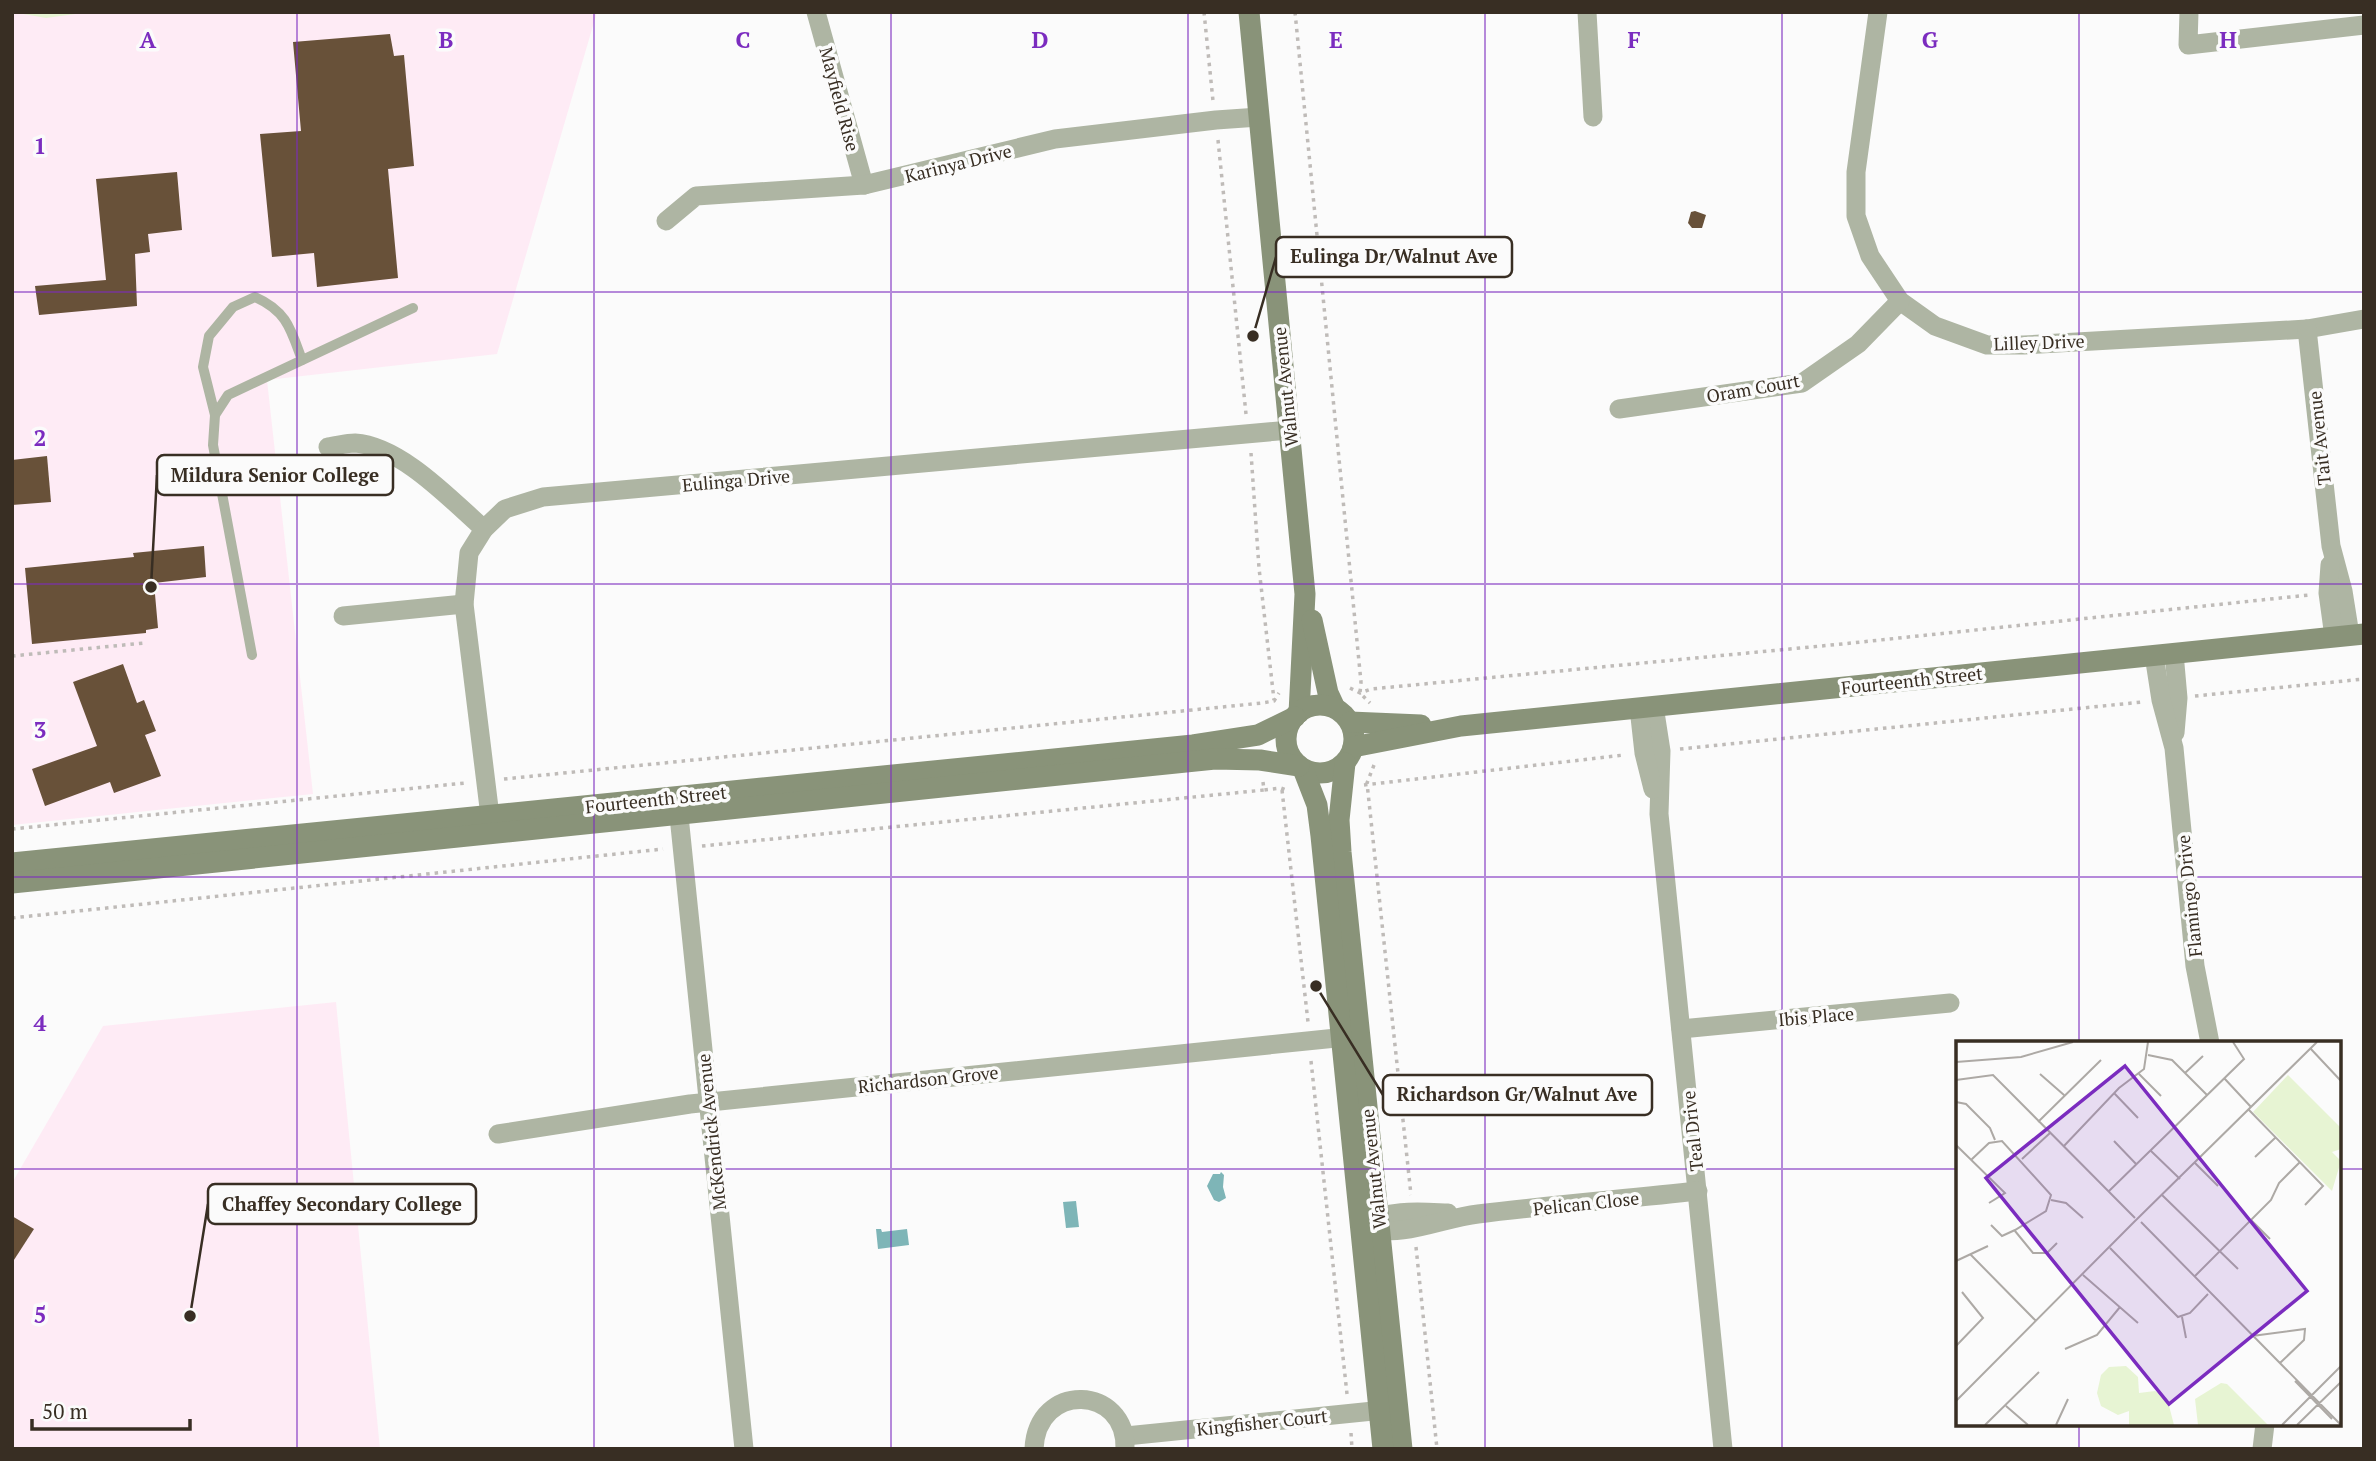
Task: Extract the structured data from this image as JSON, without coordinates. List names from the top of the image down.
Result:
{
  "streets": {
    "street": [
      "Mayfield Rise",
      "Karinya Drive",
      "Lilley Drive",
      "Walnut Avenue",
      "Oram Court",
      "Tait Avenue",
      "Eulinga Drive",
      "Fourteenth Street",
      "Flamingo Drive",
      "Ibis Place",
      "Richardson Grove",
      "Teal Drive",
      "McKendrick Avenue",
      "Pelican Close",
      "Kingfisher Court"
    ]
  },
  "crossings": [
    ["Mayfield Rise", "Karinya Drive"],
    ["Karinya Drive", "Walnut Avenue"],
    ["Lilley Drive", "Oram Court"],
    ["Lilley Drive", "Tait Avenue"],
    ["Walnut Avenue", "Eulinga Drive"],
    ["Walnut Avenue", "Fourteenth Street"],
    ["Walnut Avenue", "Richardson Grove"],
    ["Walnut Avenue", "Pelican Close"],
    ["Walnut Avenue", "Kingfisher Court"],
    ["Tait Avenue", "Fourteenth Street"],
    ["Eulinga Drive", "Fourteenth Street"],
    ["Fourteenth Street", "Flamingo Drive"],
    ["Fourteenth Street", "Teal Drive"],
    ["Fourteenth Street", "McKendrick Avenue"],
    ["Ibis Place", "Teal Drive"],
    ["Richardson Grove", "McKendrick Avenue"],
    ["Teal Drive", "Pelican Close"]
  ],
  "places": [
    "Eulinga Dr/Walnut Ave",
    "Mildura Senior College",
    "Richardson Gr/Walnut Ave",
    "Chaffey Secondary College"
  ],
  "scale_bar": "50 m",
  "grid": {
    "columns": [
      "A",
      "B",
      "C",
      "D",
      "E",
      "F",
      "G",
      "H"
    ],
    "rows": [
      "1",
      "2",
      "3",
      "4",
      "5"
    ]
  }
}
